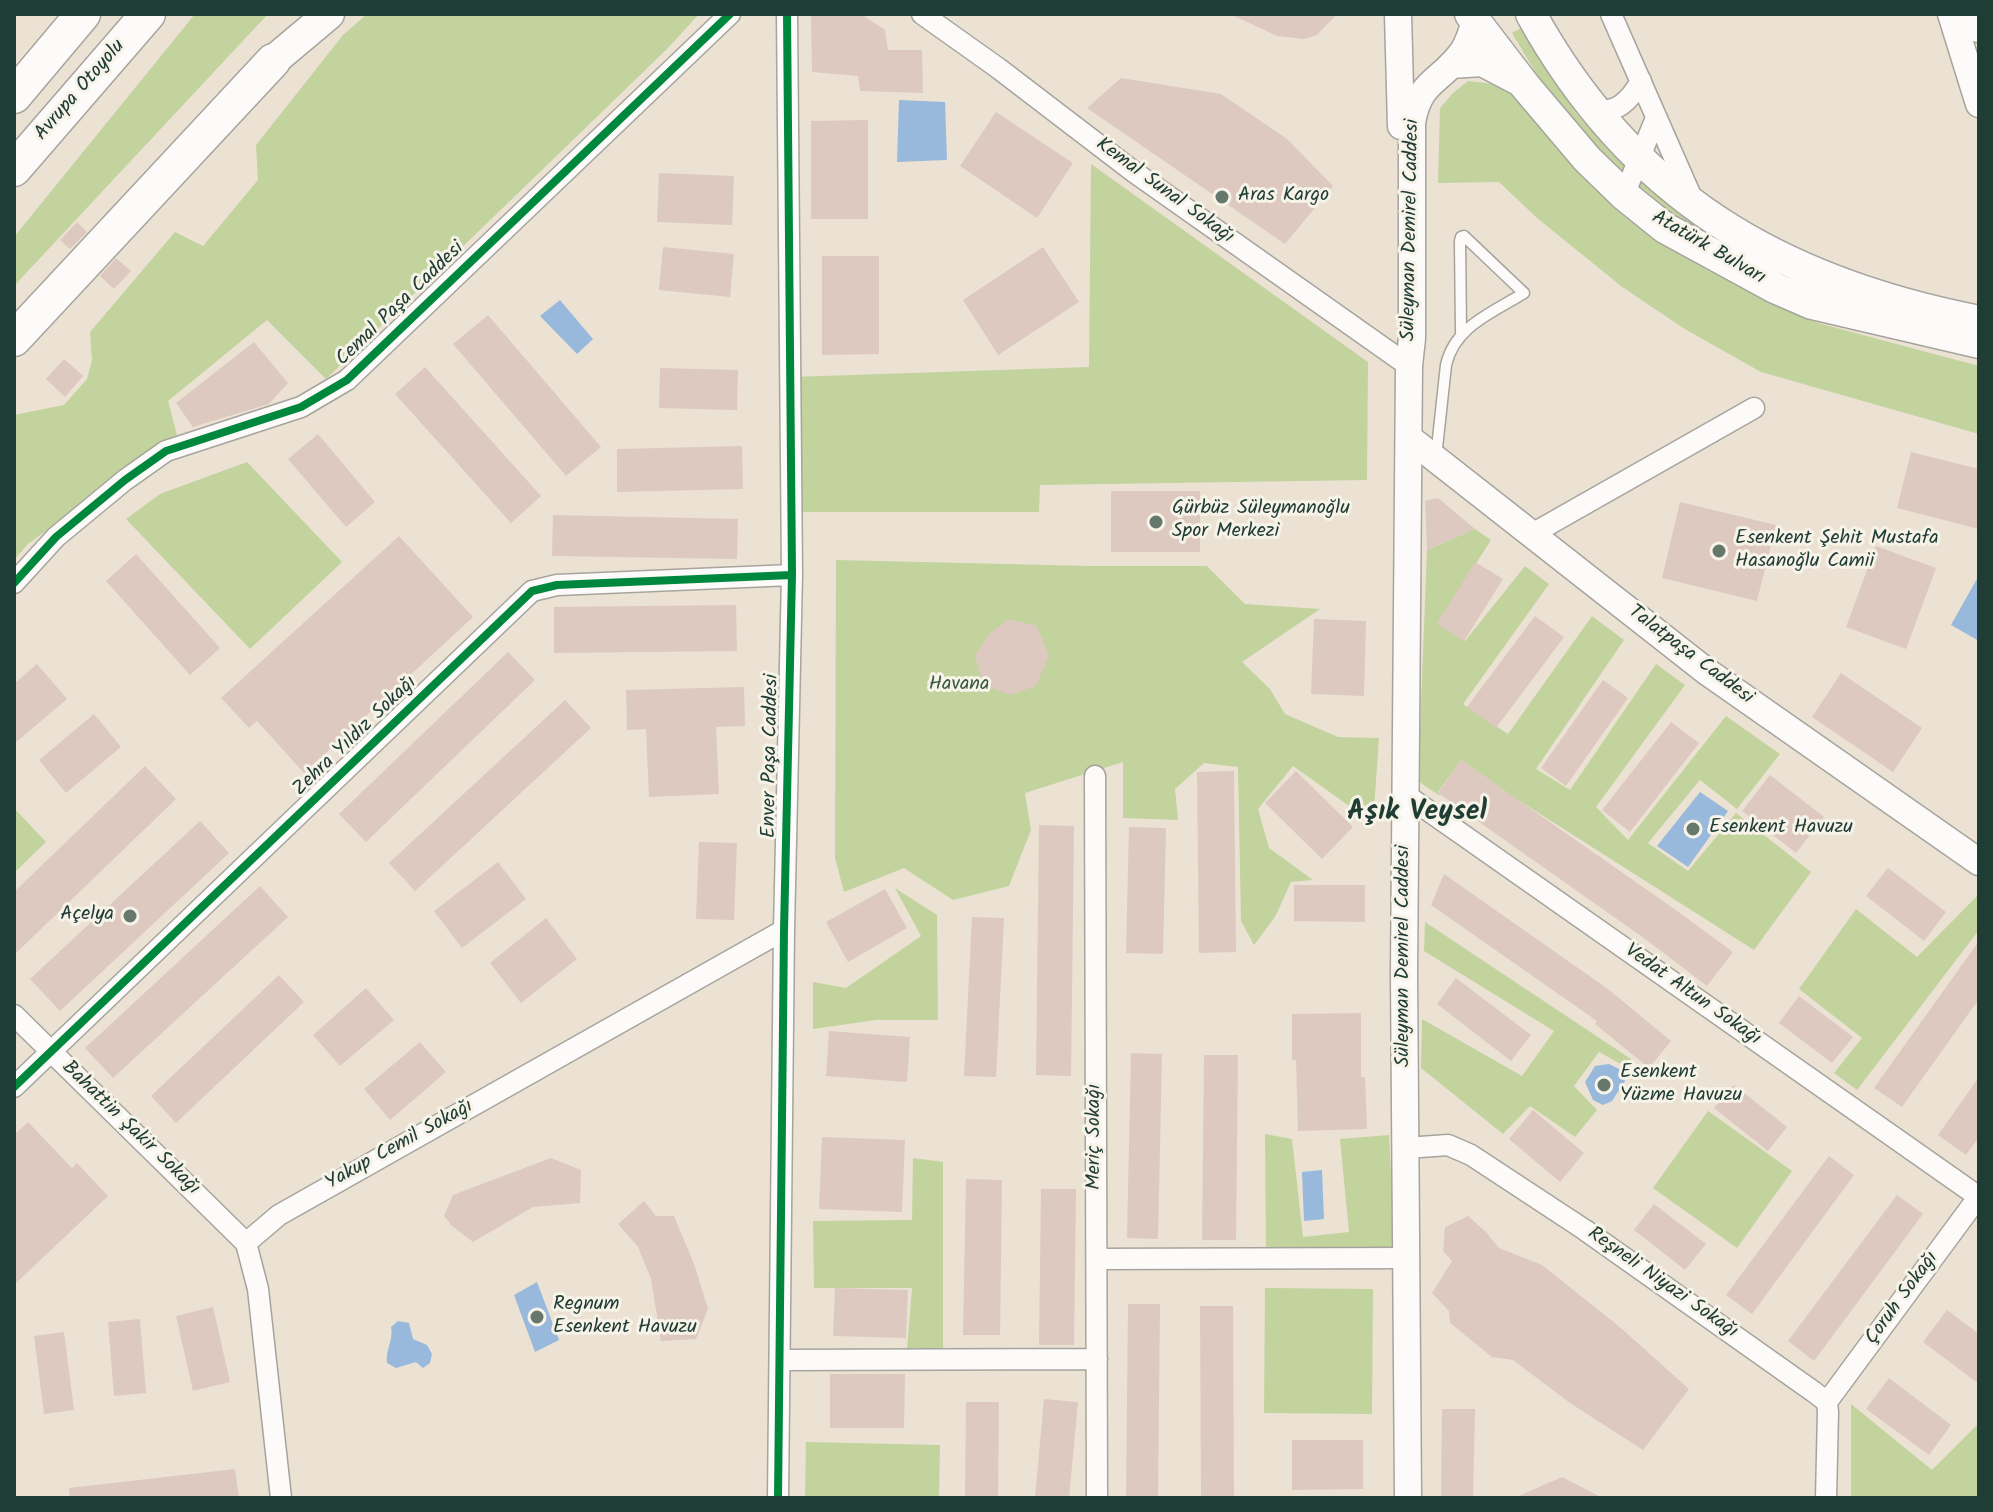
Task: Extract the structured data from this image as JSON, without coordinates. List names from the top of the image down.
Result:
{
  "streets": {
    "highway": ["Avrupa Otoyolu"],
    "main road": ["Süleyman Demirel Caddesi", "Atatürk Bulvarı", "Talatpaşa Caddesi"],
    "street": [
      "Kemal Sunal Sokağı",
      "Cemal Paşa Caddesi",
      "Zehra Yıldız Sokağı",
      "Enver Paşa Caddesi",
      "Vedat Altun Sokağı",
      "Bahattin Şakir Sokağı",
      "Meriç Sokağı",
      "Yakup Cemil Sokağı",
      "Reşneli Niyazi Sokağı",
      "Çoruh Sokağı"
    ]
  },
  "crossings": [
    ["Kemal Sunal Sokağı", "Süleyman Demirel Caddesi"],
    ["Süleyman Demirel Caddesi", "Atatürk Bulvarı"],
    ["Süleyman Demirel Caddesi", "Talatpaşa Caddesi"],
    ["Süleyman Demirel Caddesi", "Vedat Altun Sokağı"],
    ["Süleyman Demirel Caddesi", "Reşneli Niyazi Sokağı"],
    ["Zehra Yıldız Sokağı", "Enver Paşa Caddesi"],
    ["Zehra Yıldız Sokağı", "Bahattin Şakir Sokağı"],
    ["Enver Paşa Caddesi", "Yakup Cemil Sokağı"],
    ["Vedat Altun Sokağı", "Çoruh Sokağı"],
    ["Bahattin Şakir Sokağı", "Yakup Cemil Sokağı"],
    ["Reşneli Niyazi Sokağı", "Çoruh Sokağı"]
  ],
  "districts": ["Aşık Veysel"],
  "parks": ["Havana"],
  "places": [
    "Aras Kargo",
    "Gürbüz Süleymanoğlu Spor Merkezi",
    "Esenkent Şehit Mustafa Hasanoğlu Camii",
    "Esenkent Havuzu",
    "Açelya",
    "Esenkent Yüzme Havuzu",
    "Regnum Esenkent Havuzu"
  ]
}
